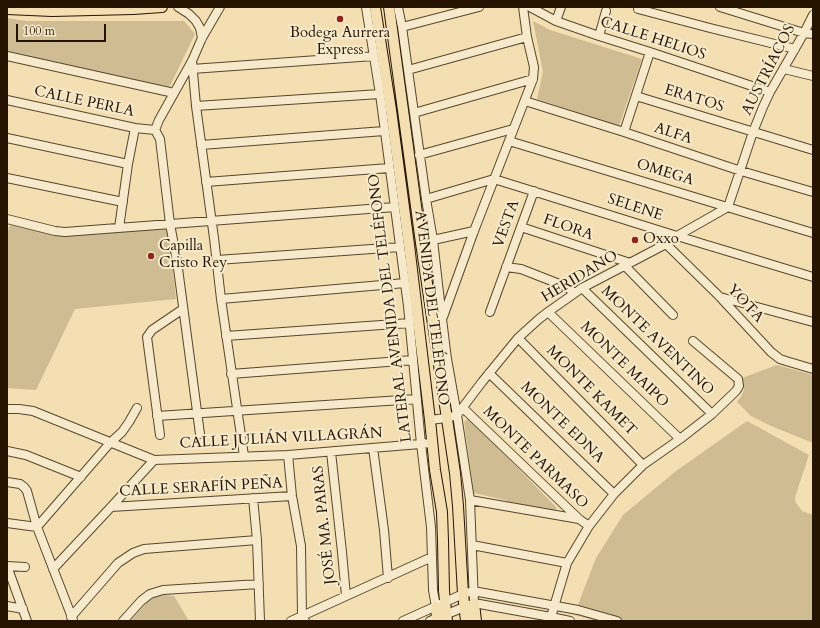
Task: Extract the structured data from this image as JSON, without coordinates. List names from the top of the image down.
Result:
{
  "streets": {
    "main road": ["AVENIDA DEL TELÉFONO"],
    "street": [
      "CALLE HELIOS",
      "AUSTRÍACOS",
      "ERATOS",
      "CALLE PERLA",
      "ALFA",
      "OMEGA",
      "SELENE",
      "VESTA",
      "FLORA",
      "HERIDANO",
      "YOTA",
      "LATERAL AVENIDA DEL TELÉFONO",
      "MONTE AVENTINO",
      "MONTE MAIPO",
      "MONTE KAMET",
      "MONTE EDNA",
      "CALLE JULIÁN VILLAGRÁN",
      "MONTE PARMASO",
      "CALLE SERAFÍN PEÑA",
      "JOSÉ MA. PARAS"
    ]
  },
  "crossings": [
    ["CALLE HELIOS", "AUSTRÍACOS"],
    ["AUSTRÍACOS", "ERATOS"],
    ["AUSTRÍACOS", "ALFA"],
    ["AUSTRÍACOS", "OMEGA"],
    ["AUSTRÍACOS", "HERIDANO"],
    ["OMEGA", "HERIDANO"],
    ["SELENE", "VESTA"],
    ["SELENE", "HERIDANO"],
    ["VESTA", "FLORA"],
    ["FLORA", "HERIDANO"],
    ["HERIDANO", "YOTA"],
    ["HERIDANO", "AVENIDA DEL TELÉFONO"],
    ["HERIDANO", "MONTE AVENTINO"],
    ["HERIDANO", "MONTE MAIPO"],
    ["HERIDANO", "MONTE KAMET"],
    ["HERIDANO", "MONTE EDNA"],
    ["HERIDANO", "MONTE PARMASO"],
    ["LATERAL AVENIDA DEL TELÉFONO", "AVENIDA DEL TELÉFONO"],
    ["LATERAL AVENIDA DEL TELÉFONO", "CALLE JULIÁN VILLAGRÁN"],
    ["AVENIDA DEL TELÉFONO", "CALLE JULIÁN VILLAGRÁN"],
    ["CALLE JULIÁN VILLAGRÁN", "JOSÉ MA. PARAS"]
  ],
  "places": ["Bodega Aurrera Express", "Oxxo", "Capilla Cristo Rey"],
  "scale_bar": "100 m"
}
